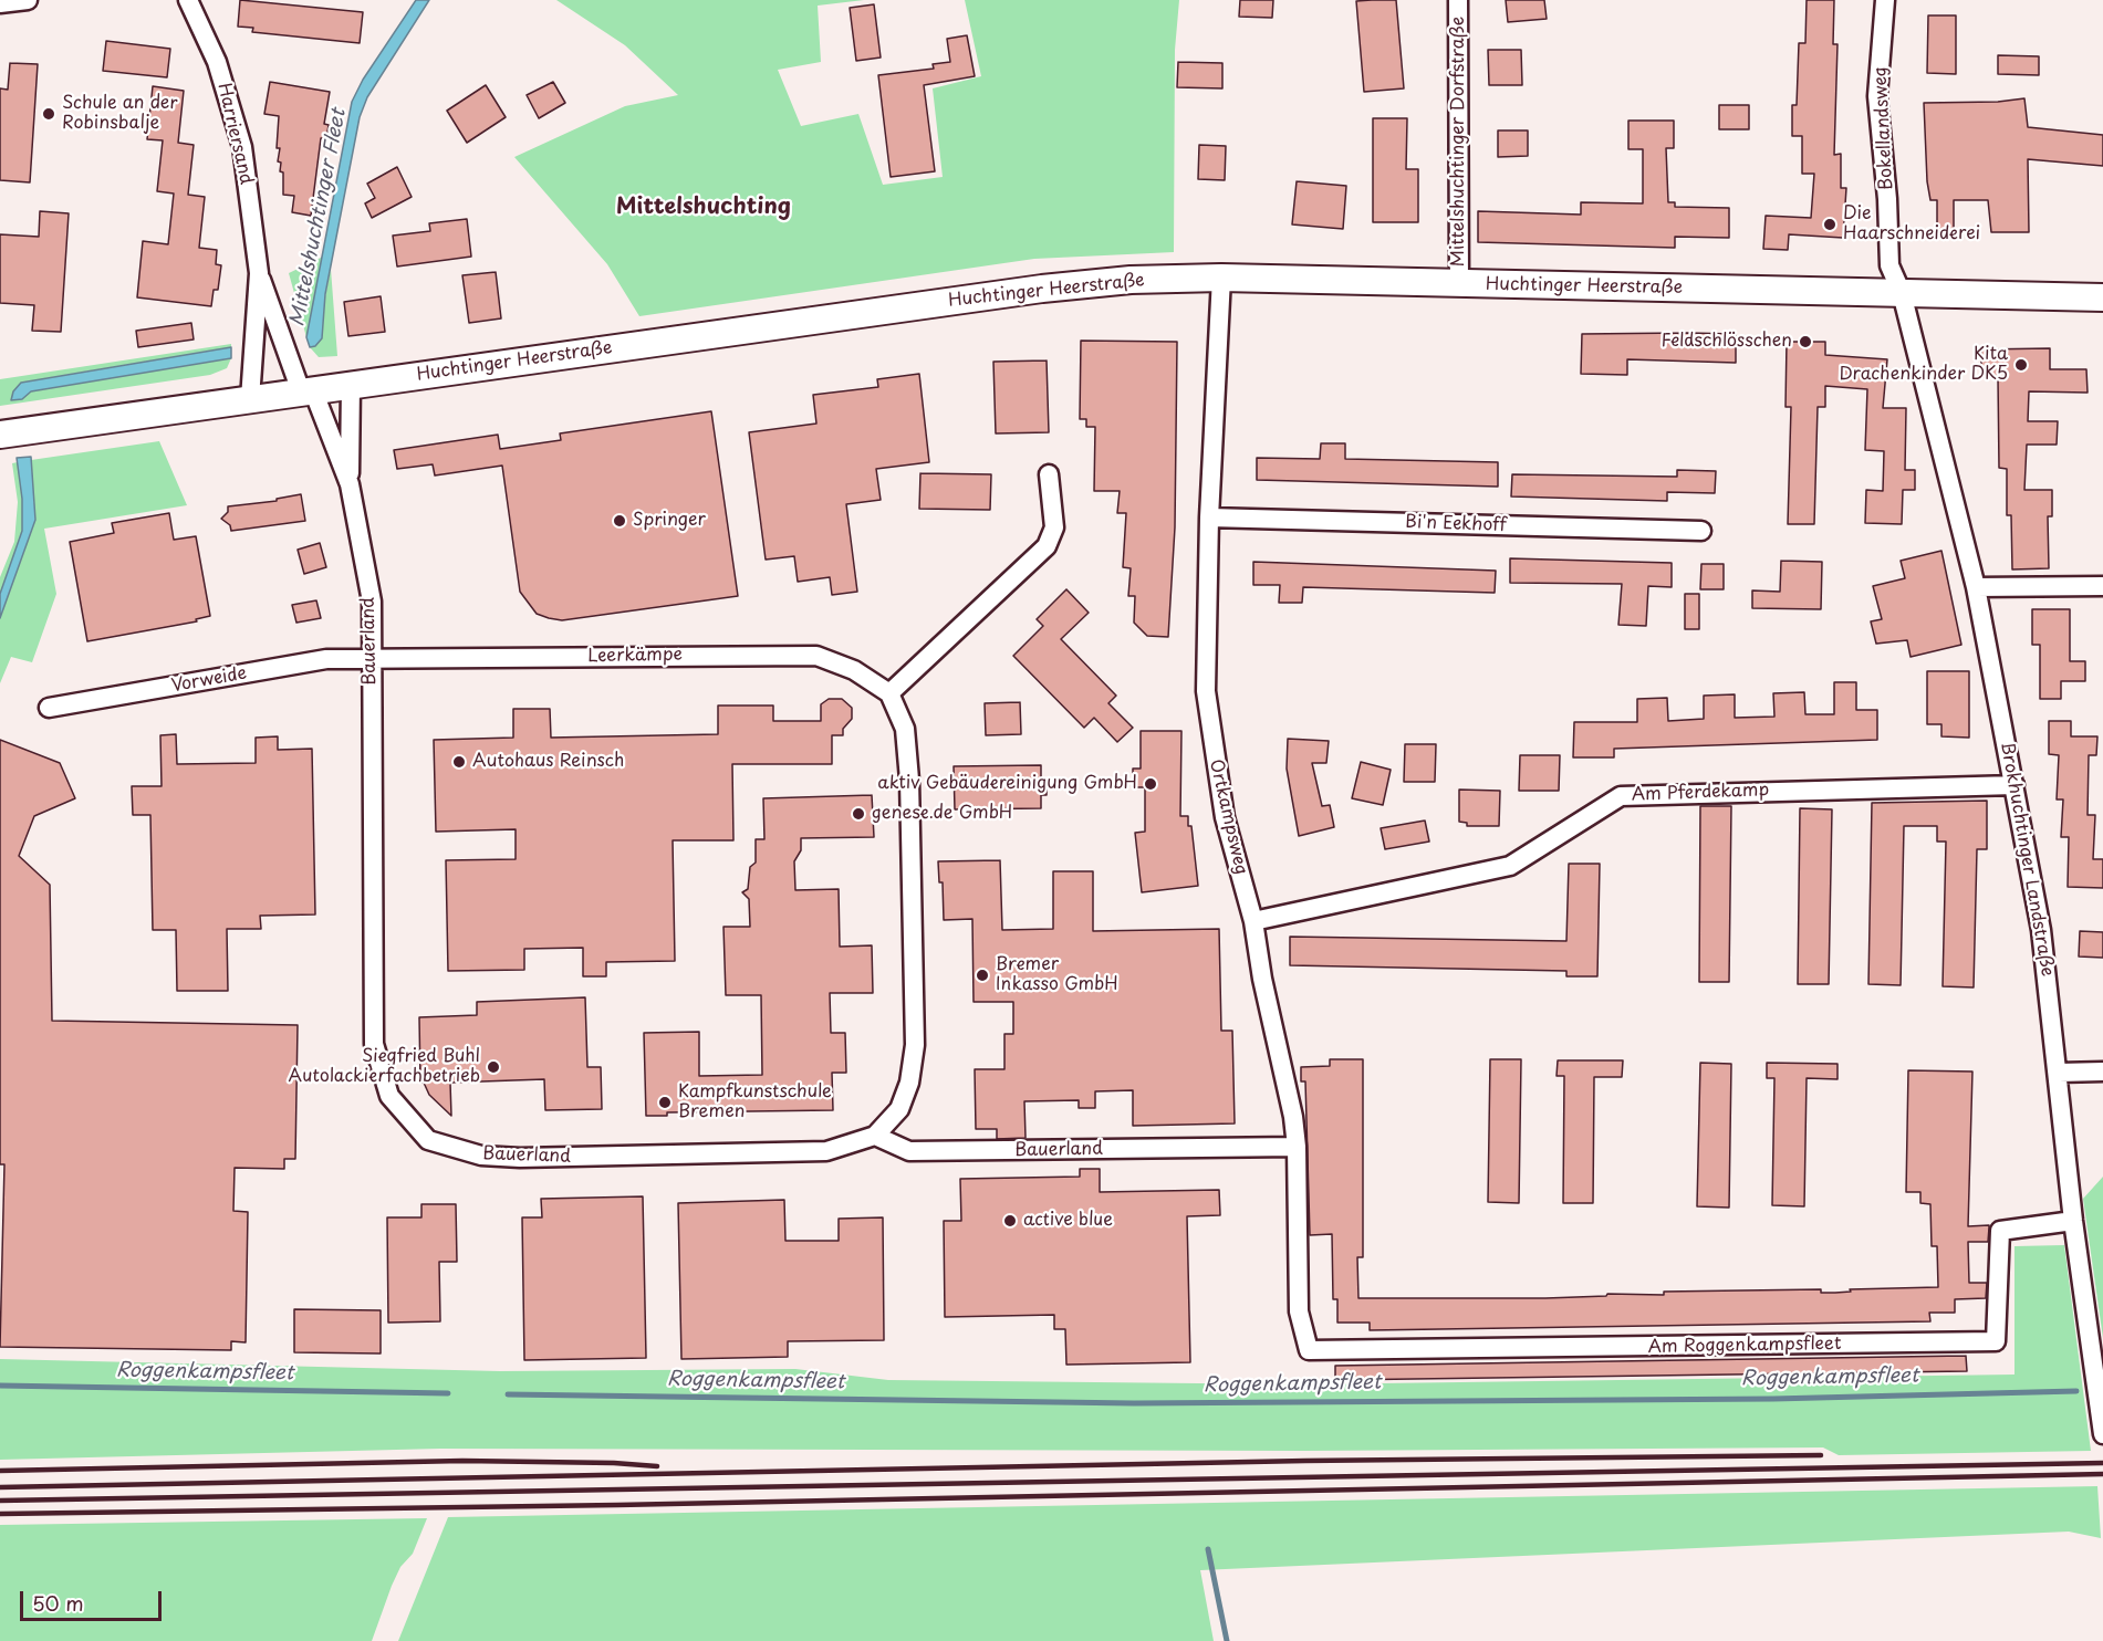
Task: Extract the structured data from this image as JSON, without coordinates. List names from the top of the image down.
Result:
{
  "streets": {
    "main road": ["Huchtinger Heerstraße"],
    "street": [
      "Bokellandsweg",
      "Harriersand",
      "Mittelshuchtinger Dorfstraße",
      "Bi'n Eekhoff",
      "Bauerland",
      "Leerkämpe",
      "Vorweide",
      "Am Pferdekamp",
      "Ortkampsweg",
      "Brokhuchtinger Landstraße",
      "Am Roggenkampsfleet"
    ]
  },
  "crossings": [
    ["Bokellandsweg", "Huchtinger Heerstraße"],
    ["Bokellandsweg", "Brokhuchtinger Landstraße"],
    ["Harriersand", "Huchtinger Heerstraße"],
    ["Harriersand", "Bauerland"],
    ["Mittelshuchtinger Dorfstraße", "Huchtinger Heerstraße"],
    ["Huchtinger Heerstraße", "Bauerland"],
    ["Huchtinger Heerstraße", "Ortkampsweg"],
    ["Huchtinger Heerstraße", "Brokhuchtinger Landstraße"],
    ["Bi'n Eekhoff", "Ortkampsweg"],
    ["Bauerland", "Leerkämpe"],
    ["Bauerland", "Vorweide"],
    ["Bauerland", "Ortkampsweg"],
    ["Leerkämpe", "Vorweide"],
    ["Am Pferdekamp", "Ortkampsweg"],
    ["Am Pferdekamp", "Brokhuchtinger Landstraße"],
    ["Ortkampsweg", "Am Roggenkampsfleet"],
    ["Brokhuchtinger Landstraße", "Am Roggenkampsfleet"]
  ],
  "districts": ["Mittelshuchting"],
  "water": ["Mittelshuchtinger Fleet", "Roggenkampsfleet"],
  "places": [
    "Schule an der Robinsbalje",
    "Die Haarschneiderei",
    "Feldschlösschen",
    "Kita Drachenkinder DK5",
    "Springer",
    "Autohaus Reinsch",
    "aktiv Gebäudereinigung GmbH",
    "genese.de GmbH",
    "Bremer Inkasso GmbH",
    "Siegfried Buhl Autolackierfachbetrieb",
    "Kampfkunstschule Bremen",
    "active blue"
  ],
  "scale_bar": "50 m"
}
